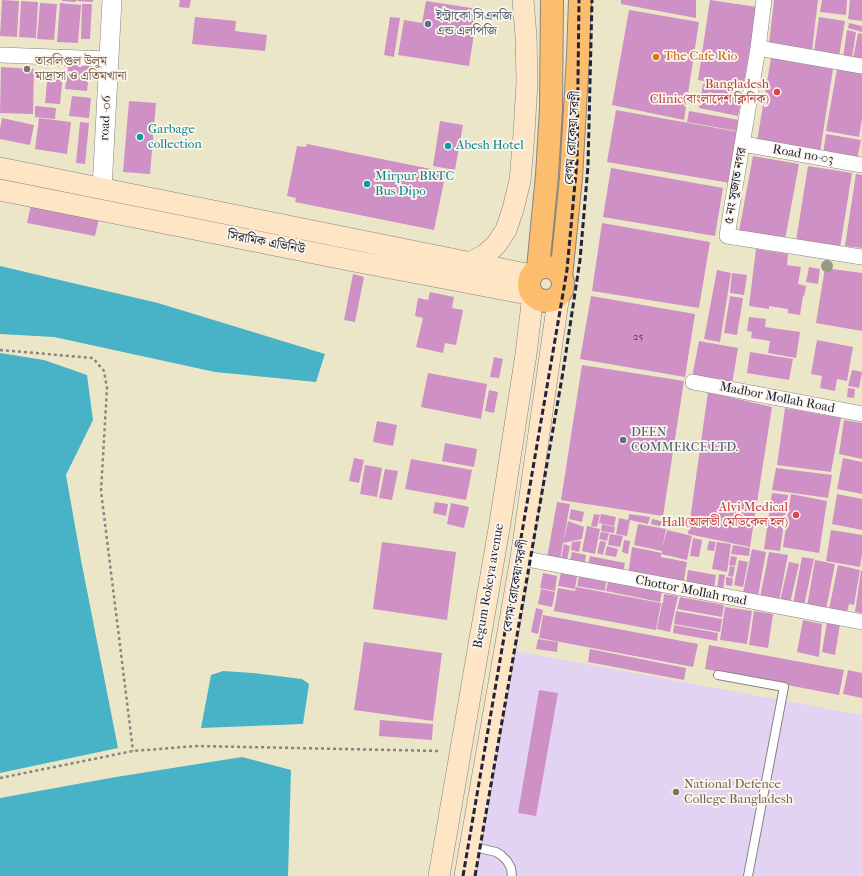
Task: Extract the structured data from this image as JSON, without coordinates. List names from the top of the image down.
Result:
{
  "streets": {
    "main road": ["বেগম রোকেয়া সরণী", "সিরামিক এভিনিউ", "Begum Rokeya avenue"],
    "street": [
      "road -06",
      "Road no-03",
      "৫ নং সুজাত নগর",
      "Madbor Mollah Road",
      "Chottor Mollah road"
    ]
  },
  "crossings": [
    ["road -06", "সিরামিক এভিনিউ"],
    ["বেগম রোকেয়া সরণী", "সিরামিক এভিনিউ"],
    ["বেগম রোকেয়া সরণী", "Begum Rokeya avenue"],
    ["বেগম রোকেয়া সরণী", "Chottor Mollah road"],
    ["Road no-03", "৫ নং সুজাত নগর"],
    ["সিরামিক এভিনিউ", "Begum Rokeya avenue"]
  ],
  "places": [
    "ইন্ট্রাকো সিএনজি এন্ড এলপিজি",
    "The Cafe Rio",
    "তাবলিগুল উলুম মাদ্রাসা ও এতিমখানা",
    "Bangladesh Clinic(বাংলাদেশ ক্লিনিক)",
    "Garbage collection",
    "Abesh Hotel",
    "Mirpur BRTC Bus Dipo",
    "DEEN COMMERCE LTD.",
    "Alvi Medical Hall(আলভী মেডিকেল হল)",
    "National Defence College Bangladesh"
  ],
  "house_numbers": ["25"]
}
